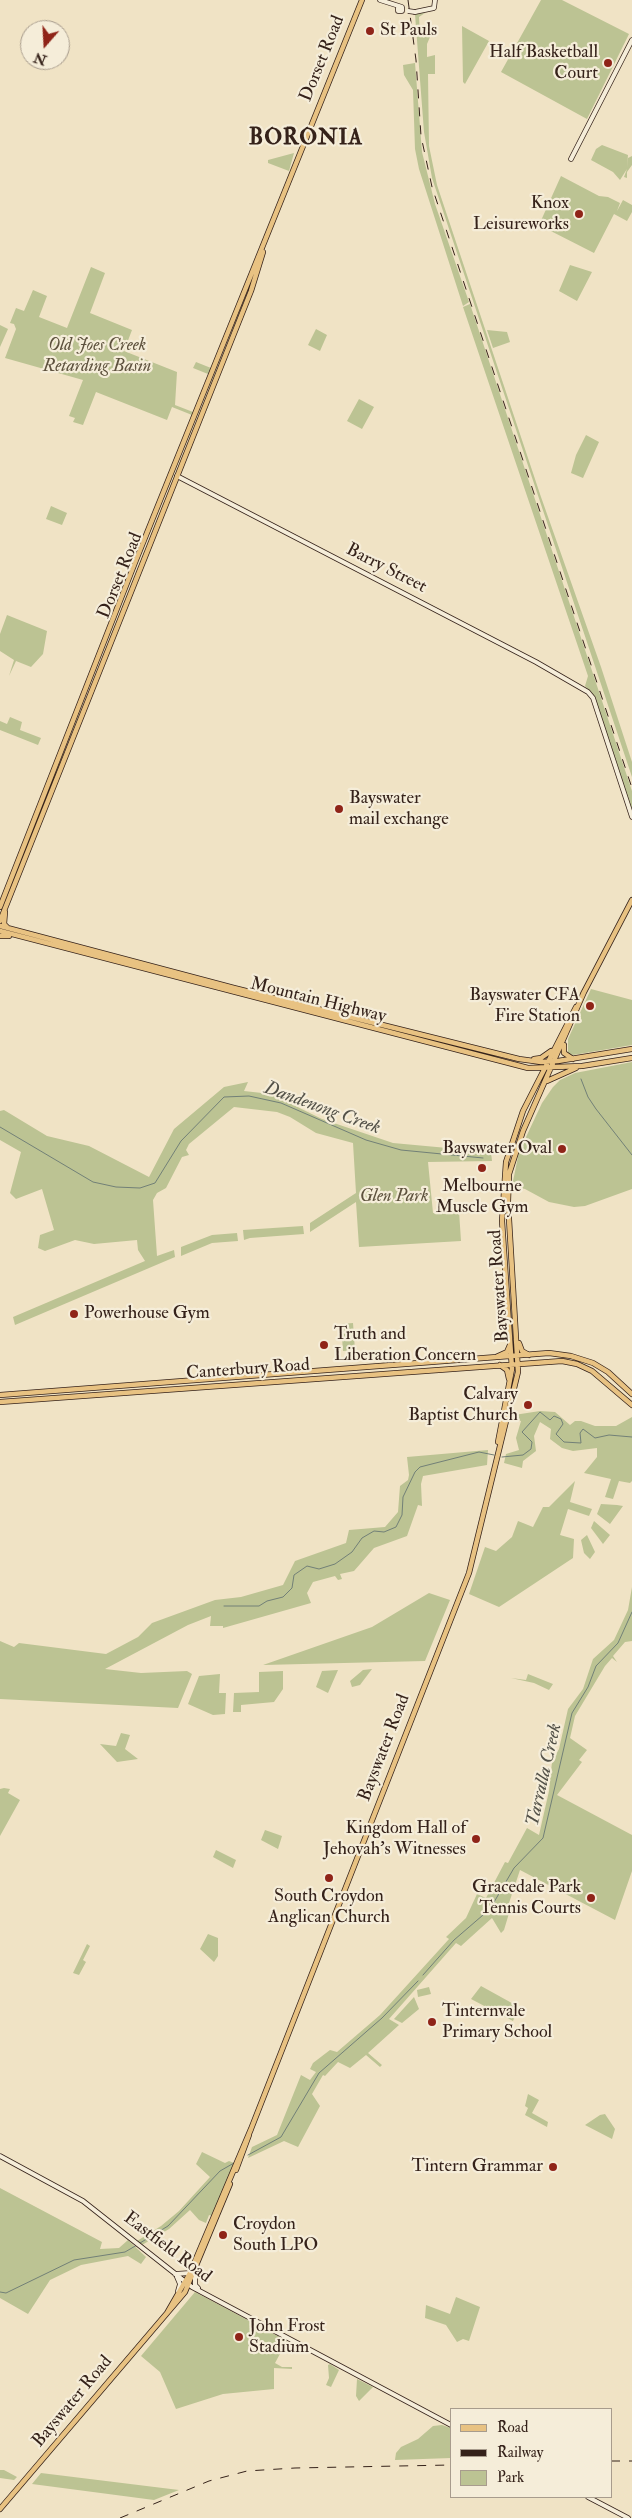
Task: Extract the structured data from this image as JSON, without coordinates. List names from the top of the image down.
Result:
{
  "streets": {
    "main road": [
      "Dorset Road",
      "Barry Street",
      "Mountain Highway",
      "Bayswater Road",
      "Canterbury Road",
      "Eastfield Road"
    ]
  },
  "crossings": [
    ["Dorset Road", "Barry Street"],
    ["Mountain Highway", "Bayswater Road"],
    ["Bayswater Road", "Canterbury Road"],
    ["Bayswater Road", "Eastfield Road"]
  ],
  "districts": ["BORONIA"],
  "water": ["Dandenong Creek", "Tarralla Creek"],
  "parks": ["Old Joes Creek Retarding Basin", "Glen Park"],
  "places": [
    "St Pauls",
    "Half Basketball Court",
    "Knox Leisureworks",
    "Bayswater mail exchange",
    "Bayswater CFA Fire Station",
    "Bayswater Oval",
    "Melbourne Muscle Gym",
    "Powerhouse Gym",
    "Truth and Liberation Concern",
    "Calvary Baptist Church",
    "Kingdom Hall of Jehovah's Witnesses",
    "South Croydon Anglican Church",
    "Gracedale Park Tennis Courts",
    "Tinternvale Primary School",
    "Tintern Grammar",
    "Croydon South LPO",
    "John Frost Stadium"
  ],
  "legend": ["Road", "Railway", "Park"],
  "north": "bottom"
}
